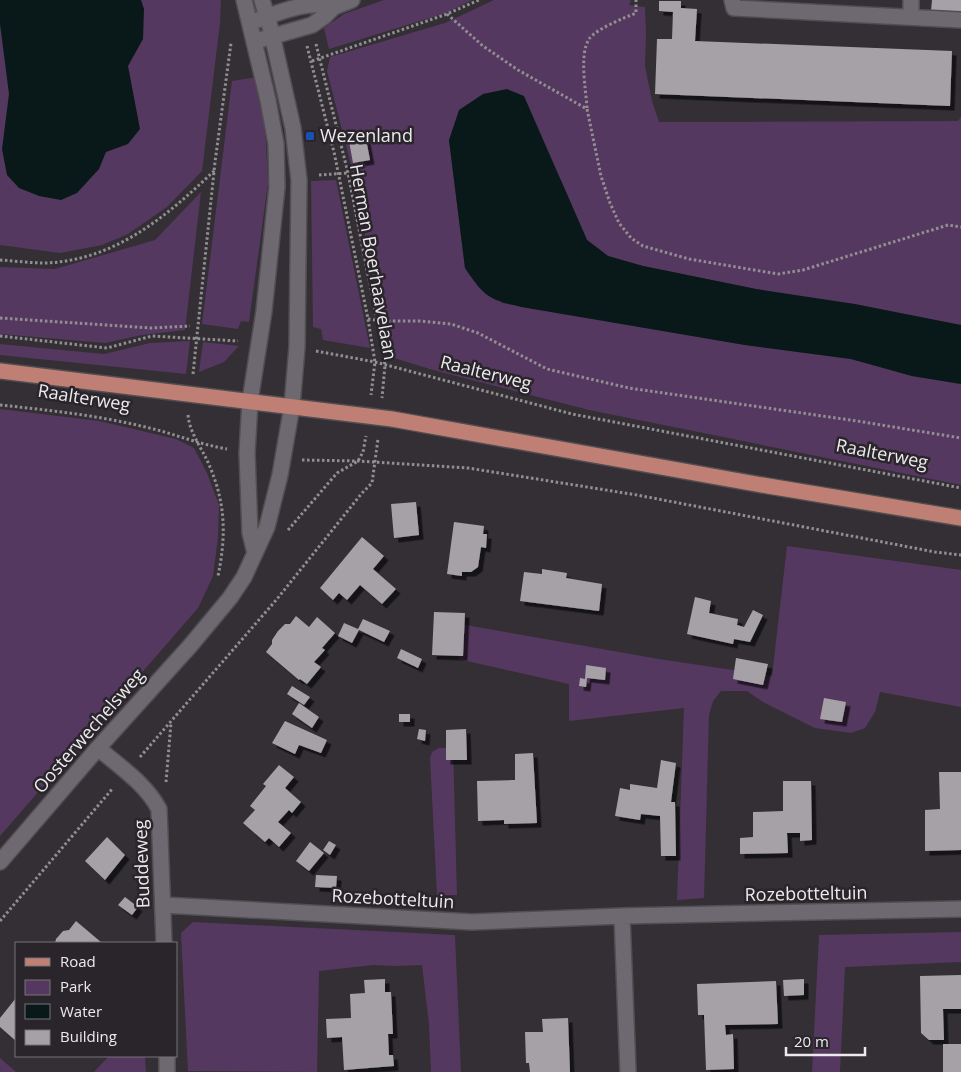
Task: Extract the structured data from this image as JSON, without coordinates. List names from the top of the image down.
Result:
{
  "streets": {
    "main road": ["Raalterweg"],
    "street": ["Oosterwechelsweg", "Buddeweg", "Rozebotteltuin"],
    "path": ["Herman Boerhaavelaan"]
  },
  "crossings": [
    ["Herman Boerhaavelaan", "Raalterweg"],
    ["Raalterweg", "Oosterwechelsweg"],
    ["Oosterwechelsweg", "Buddeweg"],
    ["Buddeweg", "Rozebotteltuin"]
  ],
  "places": {
    "transit": ["Wezenland"]
  },
  "legend": [
    "Road",
    "Park",
    "Water",
    "Building"
  ],
  "scale_bar": "20 m"
}
